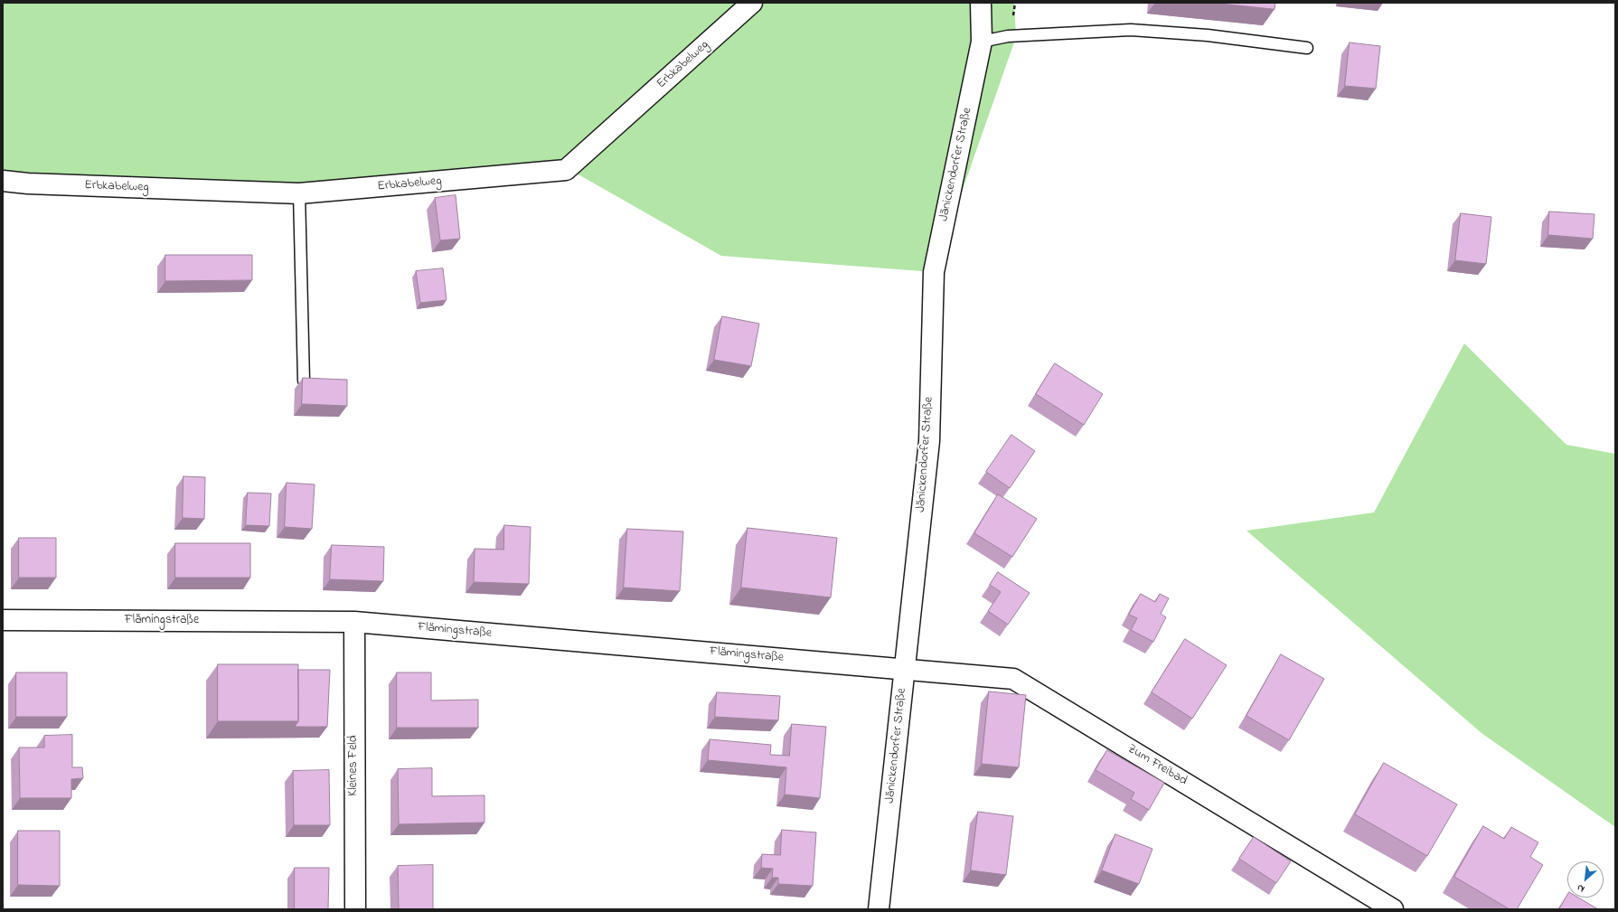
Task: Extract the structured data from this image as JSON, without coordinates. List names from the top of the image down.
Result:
{
  "streets": {
    "street": [
      "Erbkabelweg",
      "Jänickendorfer Straße",
      "Flämingstraße",
      "Kleines Feld",
      "Zum Freibad"
    ]
  },
  "crossings": [
    ["Jänickendorfer Straße", "Flämingstraße"],
    ["Jänickendorfer Straße", "Zum Freibad"],
    ["Flämingstraße", "Kleines Feld"],
    ["Flämingstraße", "Zum Freibad"]
  ],
  "north": "bottom left"
}
